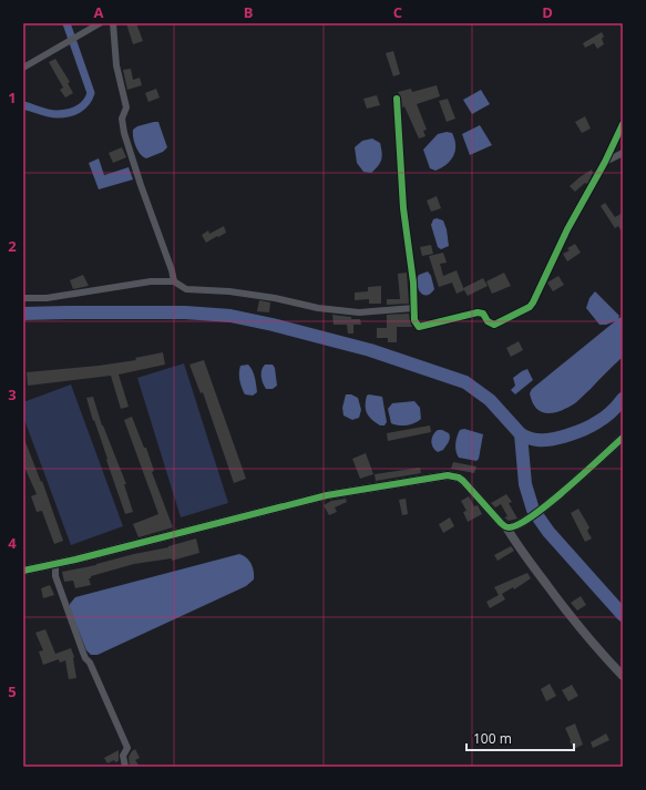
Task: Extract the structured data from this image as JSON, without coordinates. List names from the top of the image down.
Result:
{
  "scale_bar": "100 m",
  "grid": {
    "columns": [
      "A",
      "B",
      "C",
      "D"
    ],
    "rows": [
      "1",
      "2",
      "3",
      "4",
      "5"
    ]
  }
}
